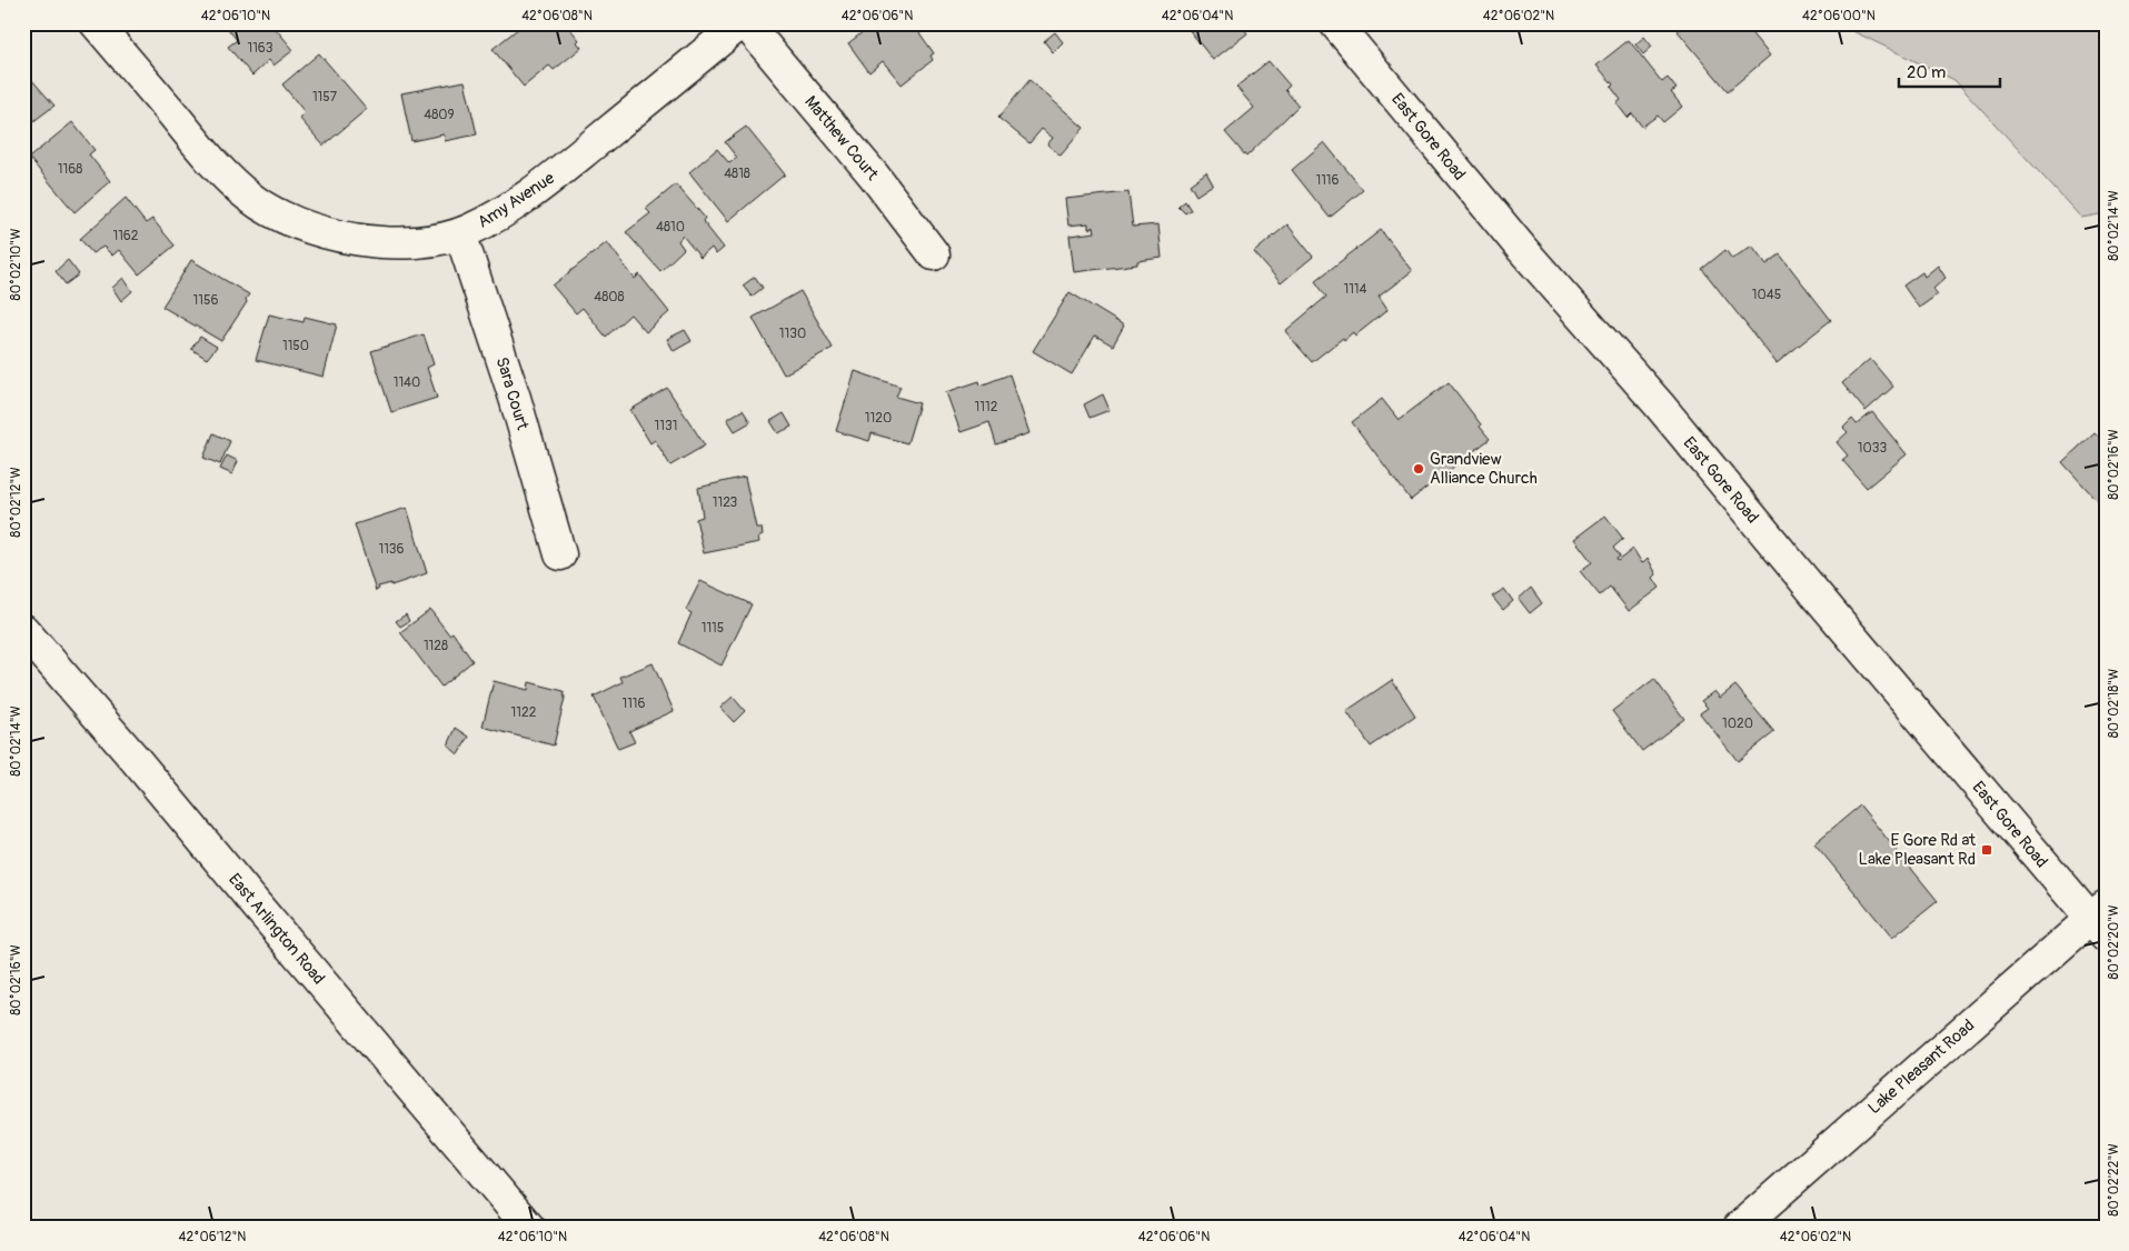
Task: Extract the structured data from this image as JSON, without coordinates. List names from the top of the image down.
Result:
{
  "streets": {
    "street": [
      "East Gore Road",
      "Matthew Court",
      "Amy Avenue",
      "Sara Court",
      "East Arlington Road",
      "Lake Pleasant Road"
    ]
  },
  "crossings": [
    ["East Gore Road", "Lake Pleasant Road"],
    ["Amy Avenue", "Sara Court"]
  ],
  "places": {
    "other": ["Grandview Alliance Church"],
    "transit": ["E Gore Rd at Lake Pleasant Rd"]
  },
  "house_numbers": [
    "1163",
    "1157",
    "4809",
    "1168",
    "4818",
    "1116",
    "4810",
    "1162",
    "1114",
    "1045",
    "4808",
    "1156",
    "1130",
    "1150",
    "1140",
    "1112",
    "1120",
    "1131",
    "1033",
    "1123",
    "1136",
    "1115",
    "1128",
    "1116",
    "1122",
    "1020"
  ],
  "scale_bar": "20 m",
  "coordinates": [
    "42°06'10\"N",
    "42°06'08\"N",
    "42°06'06\"N",
    "42°06'04\"N",
    "42°06'02\"N",
    "42°06'00\"N",
    "80°02'14\"W",
    "80°02'10\"W",
    "80°02'16\"W",
    "80°02'12\"W",
    "80°02'18\"W",
    "80°02'20\"W",
    "80°02'22\"W",
    "42°06'12\"N"
  ]
}
